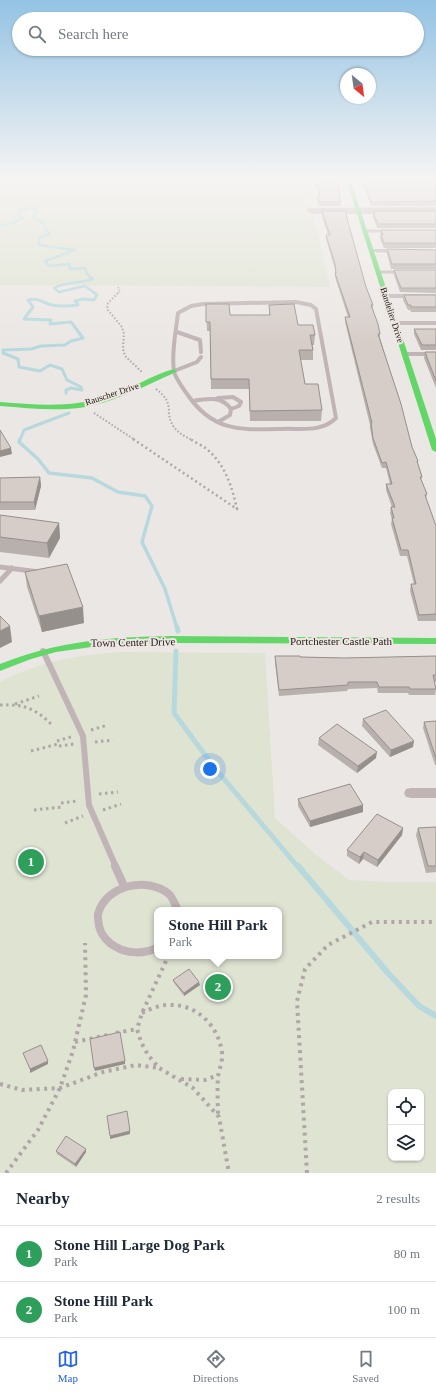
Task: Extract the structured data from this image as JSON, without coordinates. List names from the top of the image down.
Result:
{
  "streets": {
    "street": [
      "Bandelier Drive",
      "Rauscher Drive",
      "Portchester Castle Path",
      "Town Center Drive"
    ]
  },
  "crossings": [
    ["Portchester Castle Path", "Town Center Drive"]
  ],
  "north": "bottom right",
  "page": {
    "search": "Search here",
    "pins": ["1", "2"],
    "popup": ["Stone Hill Park", "Park"],
    "heading": ["Nearby", "2 results"],
    "list": [
      {
        "mark": "1",
        "name": "Stone Hill Large Dog Park",
        "note": "Park",
        "value": "80 m"
      },
      {
        "mark": "2",
        "name": "Stone Hill Park",
        "note": "Park",
        "value": "100 m"
      }
    ],
    "nav": ["Map", "Directions", "Saved"]
  }
}
